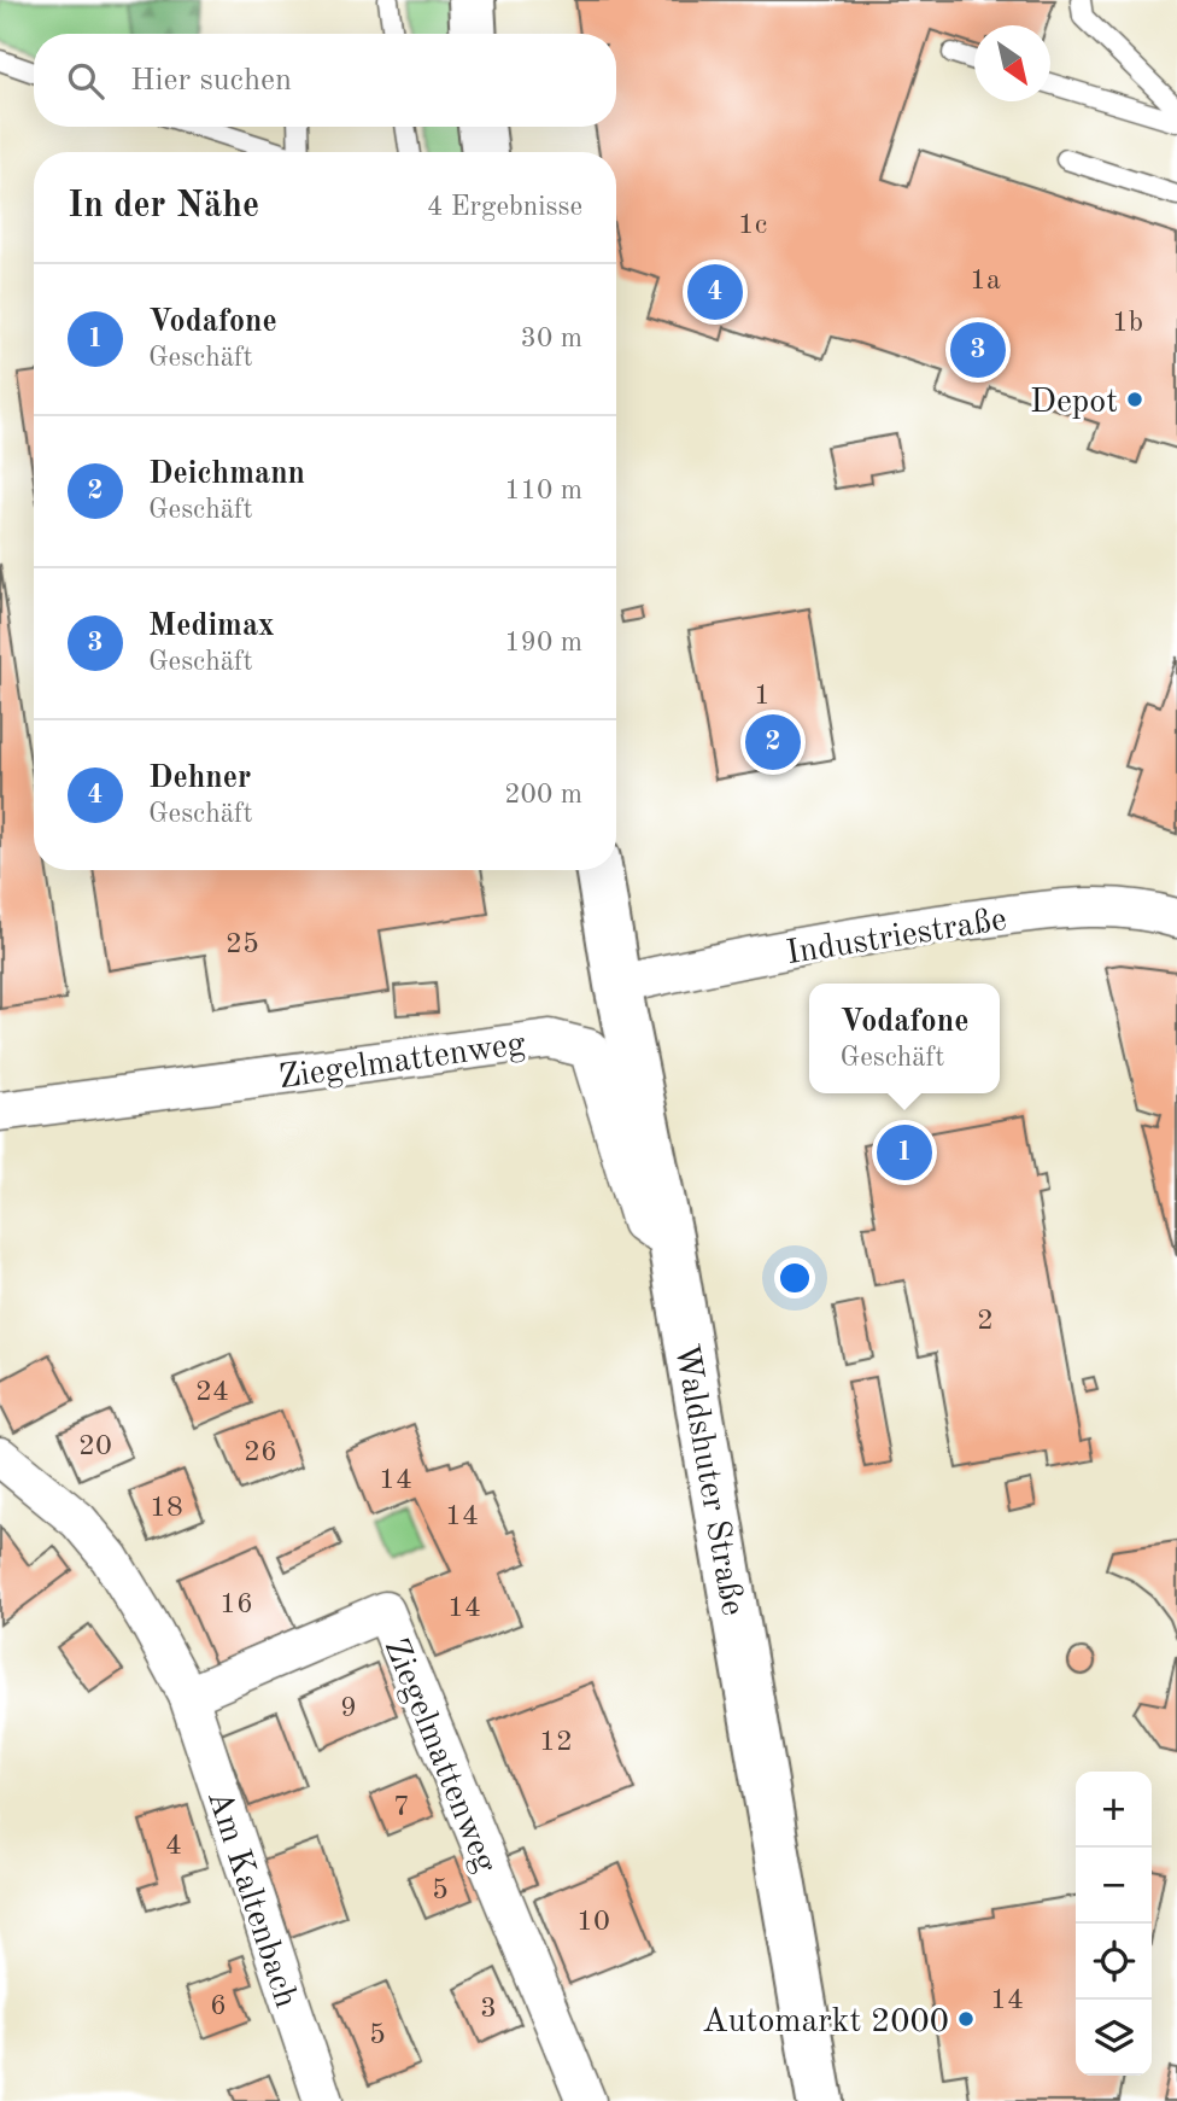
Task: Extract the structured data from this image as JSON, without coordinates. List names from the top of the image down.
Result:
{
  "streets": {
    "main road": ["Waldshuter Straße"],
    "street": ["Industriestraße", "Ziegelmattenweg", "Am Kaltenbach"]
  },
  "crossings": [
    ["Industriestraße", "Waldshuter Straße"],
    ["Ziegelmattenweg", "Waldshuter Straße"],
    ["Ziegelmattenweg", "Am Kaltenbach"]
  ],
  "places": ["Depot", "Automarkt 2000"],
  "house_numbers": [
    "1c",
    "1a",
    "1b",
    "1",
    "25",
    "2",
    "24",
    "20",
    "26",
    "14",
    "18",
    "14",
    "16",
    "14",
    "9",
    "12",
    "7",
    "4",
    "5",
    "10",
    "14",
    "6",
    "3",
    "5"
  ],
  "north": "bottom right",
  "page": {
    "search": "Hier suchen",
    "heading": ["In der Nähe", "4 Ergebnisse"],
    "pins": [
      "4",
      "3",
      "2",
      "1"
    ],
    "list": [
      {
        "mark": "1",
        "name": "Vodafone",
        "note": "Geschäft",
        "value": "30 m"
      },
      {
        "mark": "2",
        "name": "Deichmann",
        "note": "Geschäft",
        "value": "110 m"
      },
      {
        "mark": "3",
        "name": "Medimax",
        "note": "Geschäft",
        "value": "190 m"
      },
      {
        "mark": "4",
        "name": "Dehner",
        "note": "Geschäft",
        "value": "200 m"
      }
    ],
    "popup": ["Vodafone", "Geschäft"],
    "map_buttons": ["+", "−"]
  }
}
